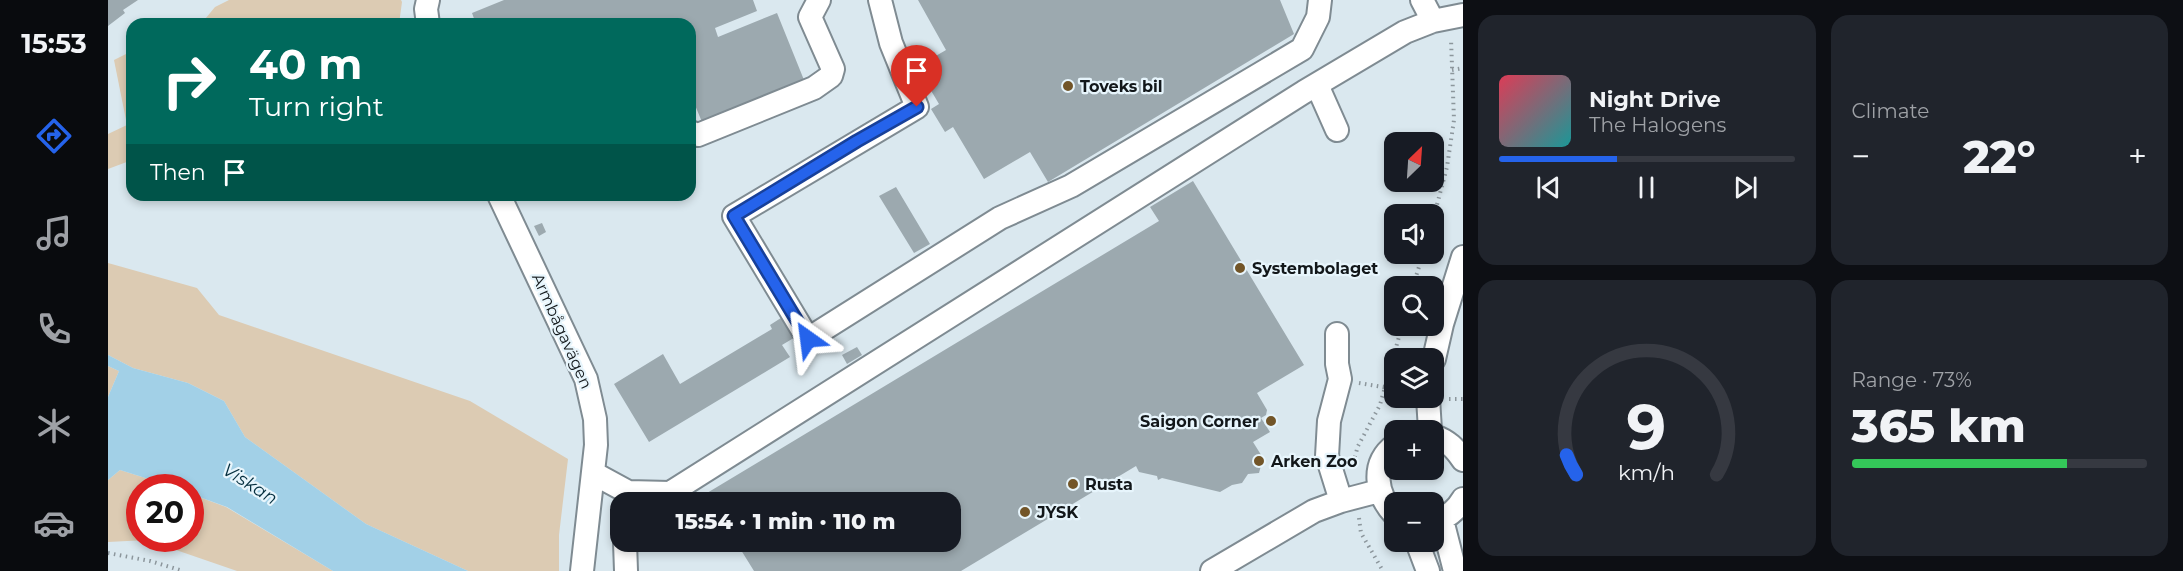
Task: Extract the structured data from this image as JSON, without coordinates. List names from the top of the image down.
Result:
{
  "streets": {
    "street": ["Armbågavägen"]
  },
  "water": ["Viskan"],
  "places": [
    "Toveks bil",
    "Systembolaget",
    "Saigon Corner",
    "Arken Zoo",
    "Rusta",
    "JYSK"
  ],
  "north": "top right",
  "page": {
    "tabs": "15:53",
    "tile": [
      "Climate",
      ["Range · 73%", "365 km"]
    ],
    "turn": ["40 m", "Turn right"],
    "song": ["Night Drive", "The Halogens"],
    "map_buttons": ["+", "−"],
    "heat": ["−", "22°", "+"],
    "then": "Then",
    "limit": "20",
    "trip": "15:54 · 1 min · 110 m",
    "gauge": ["9", "km/h"]
  }
}
